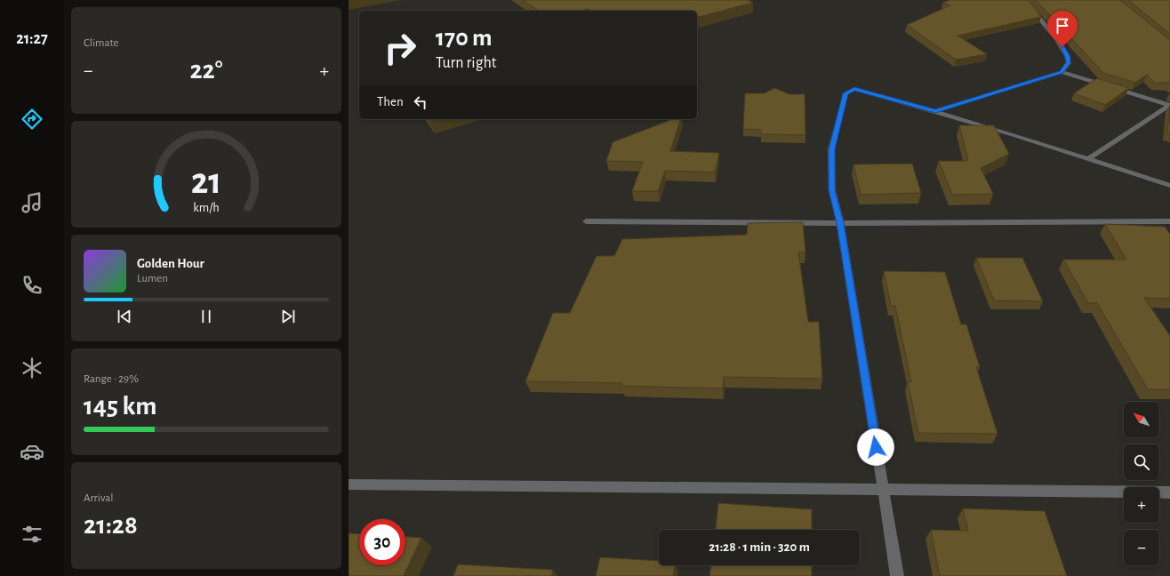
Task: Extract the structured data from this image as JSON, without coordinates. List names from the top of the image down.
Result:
{
  "north": "top left",
  "page": {
    "tabs": "21:27",
    "tile": [
      "Climate",
      ["Range · 29%", "145 km"],
      ["Arrival", "21:28"]
    ],
    "turn": ["170 m", "Turn right"],
    "heat": ["−", "22°", "+"],
    "then": "Then",
    "song": ["Golden Hour", "Lumen"],
    "map_buttons": ["+", "−"],
    "limit": "30",
    "trip": "21:28 · 1 min · 320 m",
    "gauge": ["21", "km/h"]
  }
}
